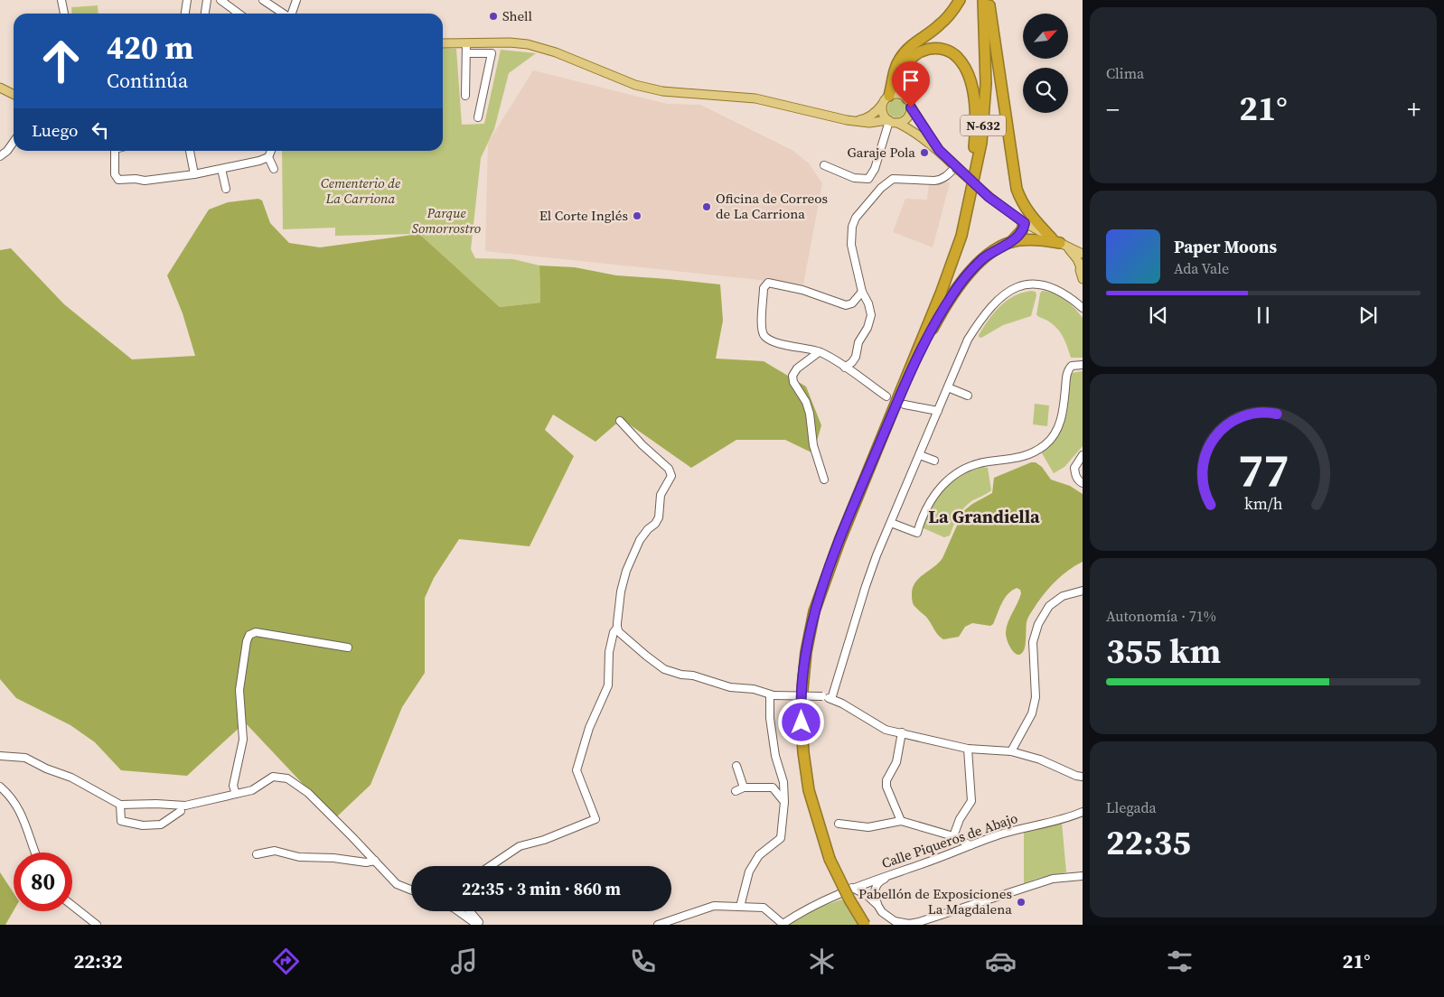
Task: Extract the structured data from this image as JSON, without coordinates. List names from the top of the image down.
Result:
{
  "streets": {
    "highway": ["N-632"],
    "street": ["Calle Piqueros de Abajo"]
  },
  "districts": ["La Grandiella"],
  "parks": ["Cementerio de La Carriona", "Parque Somorrostro"],
  "places": [
    "Shell",
    "Garaje Pola",
    "Oficina de Correos de La Carriona",
    "El Corte Inglés",
    "Pabellón de Exposiciones La Magdalena"
  ],
  "north": "top right",
  "page": {
    "tile": [
      "Clima",
      ["Autonomía · 71%", "355 km"],
      ["Llegada", "22:35"]
    ],
    "turn": ["420 m", "Continúa"],
    "heat": ["−", "21°", "+"],
    "then": "Luego",
    "song": ["Paper Moons", "Ada Vale"],
    "limit": "80",
    "trip": "22:35 · 3 min · 860 m",
    "tabs": ["22:32", "21°"],
    "gauge": ["77", "km/h"]
  }
}
